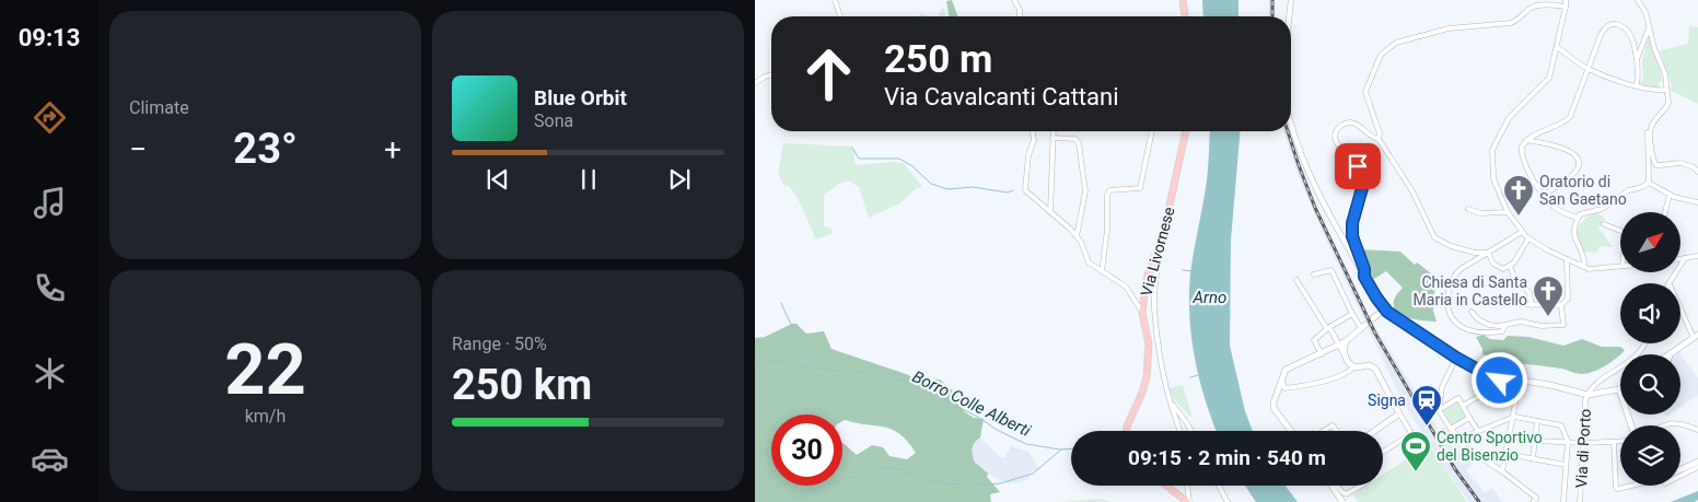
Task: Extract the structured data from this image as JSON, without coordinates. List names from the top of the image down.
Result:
{
  "streets": {
    "main road": ["Via Livornese"],
    "street": ["Via di Porto"]
  },
  "water": ["Arno", "Borro Colle Alberti"],
  "places": {
    "church": ["Oratorio di San Gaetano", "Chiesa di Santa Maria in Castello"],
    "station": ["Signa"],
    "sports": ["Centro Sportivo del Bisenzio"]
  },
  "north": "top right",
  "page": {
    "tabs": "09:13",
    "tile": [
      "Climate",
      ["22", "km/h"],
      ["Range · 50%", "250 km"]
    ],
    "turn": ["250 m", "Via Cavalcanti Cattani"],
    "song": ["Blue Orbit", "Sona"],
    "heat": ["−", "23°", "+"],
    "limit": "30",
    "trip": "09:15 · 2 min · 540 m"
  }
}
